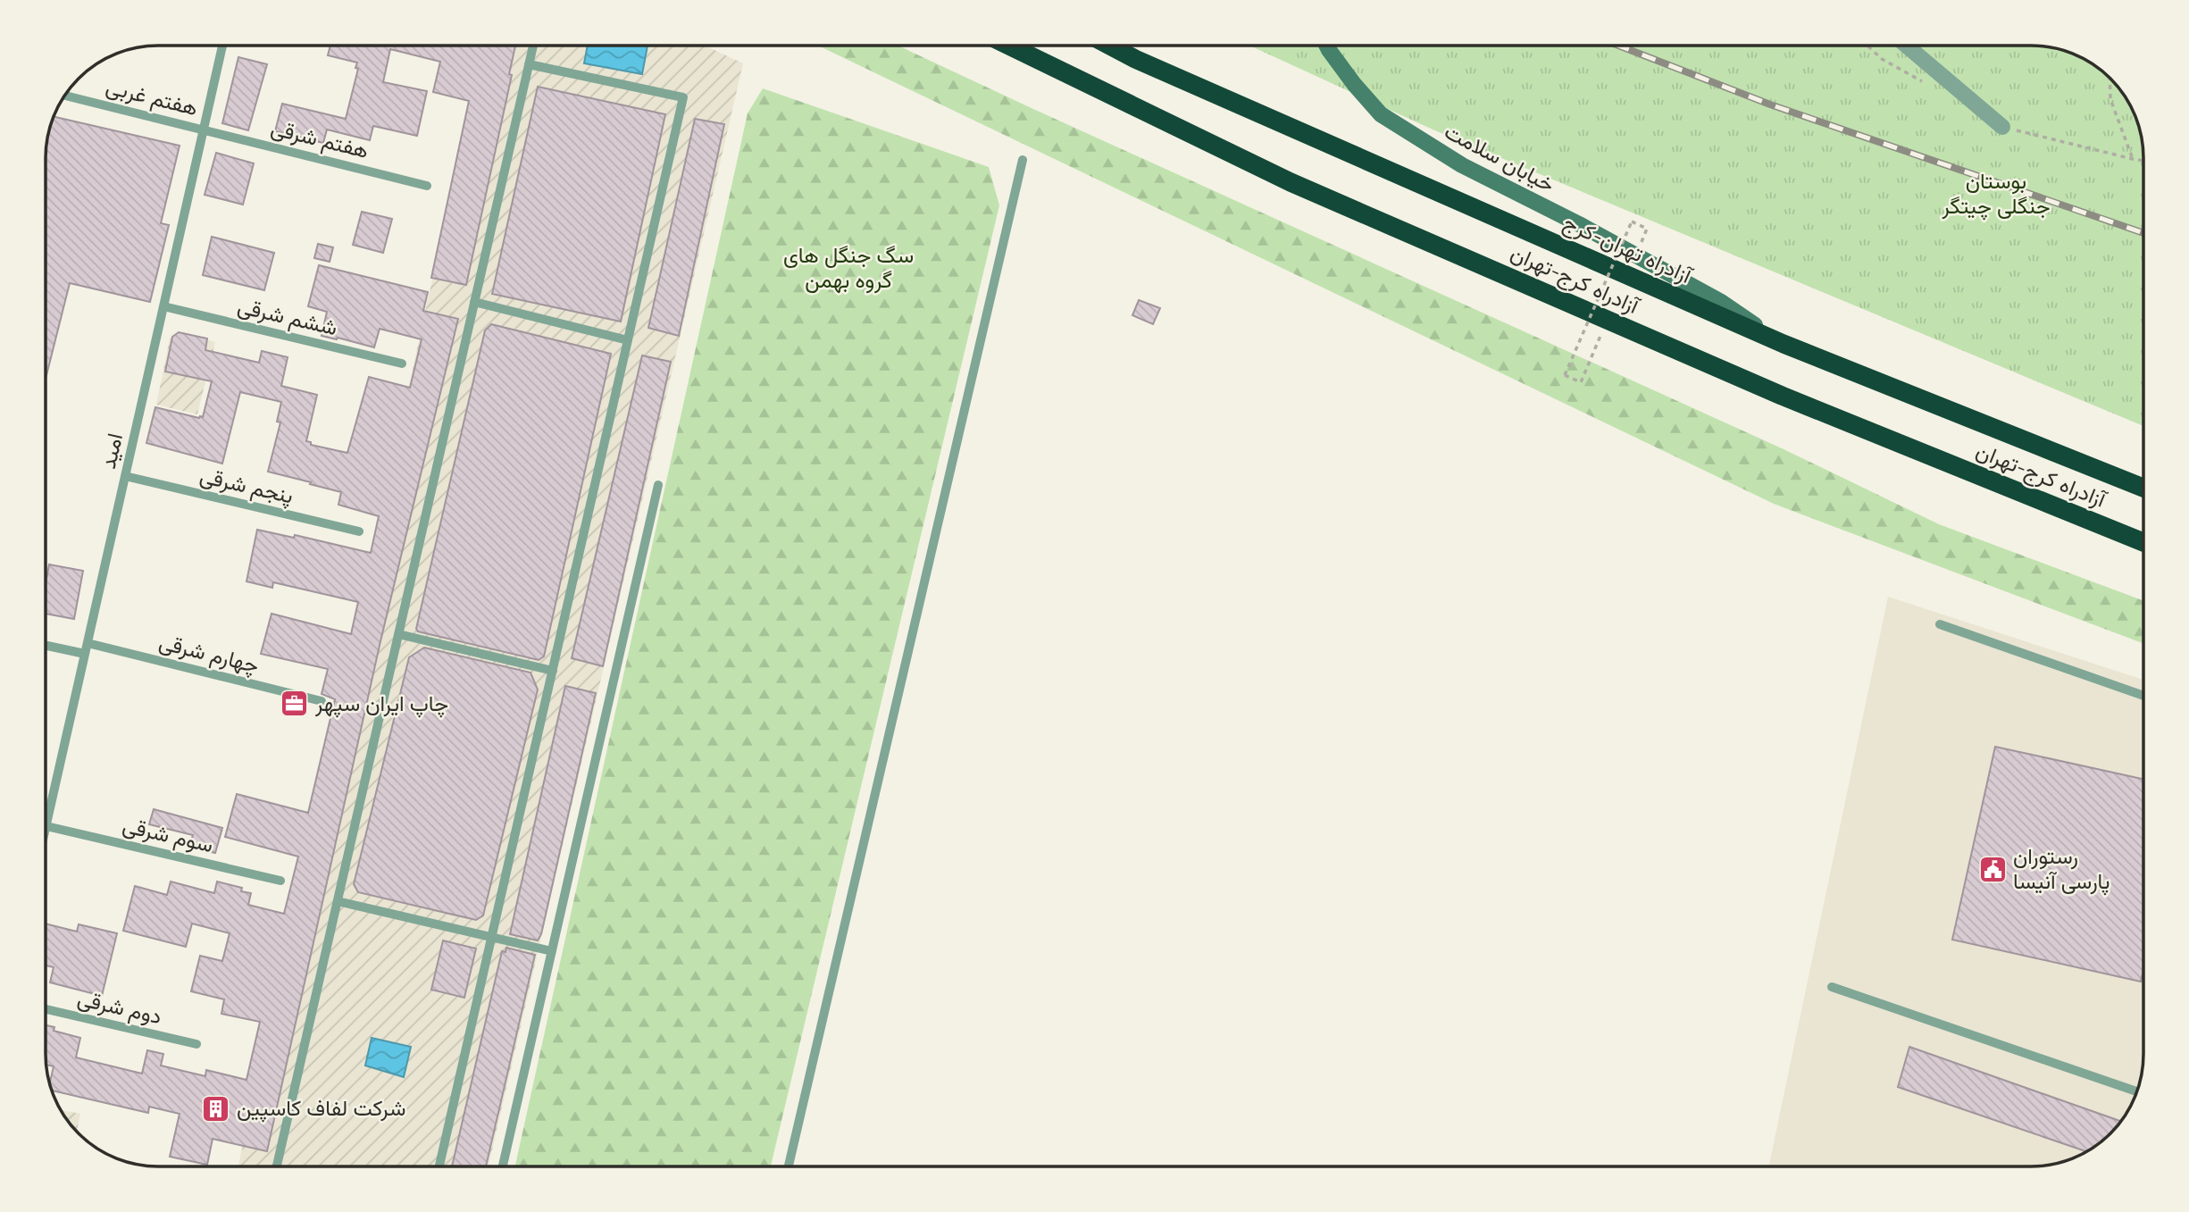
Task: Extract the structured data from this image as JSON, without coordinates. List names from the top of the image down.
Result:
{
  "streets": {
    "highway": ["آزادراه تهران-کرج", "آزادراه کرج-تهران"],
    "main road": ["خیابان سلامت"],
    "lane": [
      "هفتم غربی",
      "هفتم شرقی",
      "ششم شرقی",
      "امید",
      "پنجم شرقی",
      "چهارم شرقی",
      "سوم شرقی",
      "دوم شرقی"
    ]
  },
  "crossings": [
    ["هفتم غربی", "هفتم شرقی"],
    ["هفتم غربی", "امید"],
    ["هفتم شرقی", "امید"],
    ["خیابان سلامت", "آزادراه تهران-کرج"],
    ["ششم شرقی", "امید"],
    ["امید", "پنجم شرقی"],
    ["امید", "چهارم شرقی"],
    ["امید", "سوم شرقی"]
  ],
  "parks": ["بوستان جنگلی چیتگر", "سگ جنگل های گروه بهمن"],
  "places": {
    "office": ["چاپ ایران سپهر"],
    "public building": ["رستوران پارسی آنیسا"],
    "building": ["شرکت لفاف کاسپین"]
  }
}
